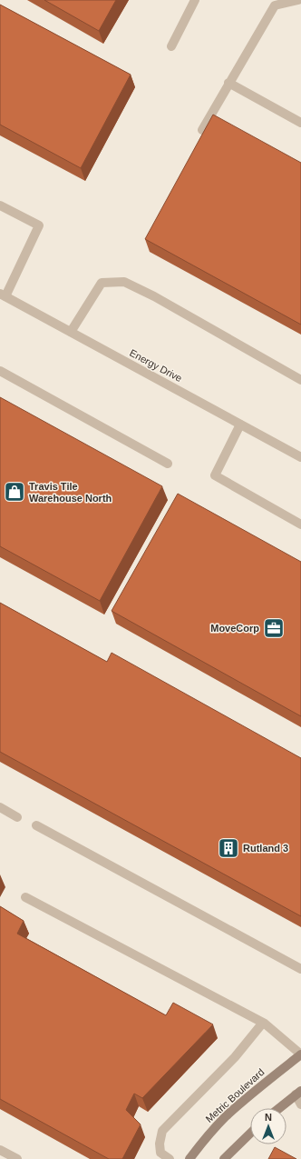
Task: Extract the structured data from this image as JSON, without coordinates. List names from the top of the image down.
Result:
{
  "streets": {
    "main road": ["Metric Boulevard"],
    "street": ["Energy Drive"]
  },
  "places": {
    "shop": ["Travis Tile Warehouse North"],
    "office": ["MoveCorp"],
    "building": ["Rutland 3"]
  },
  "north": "top"
}
